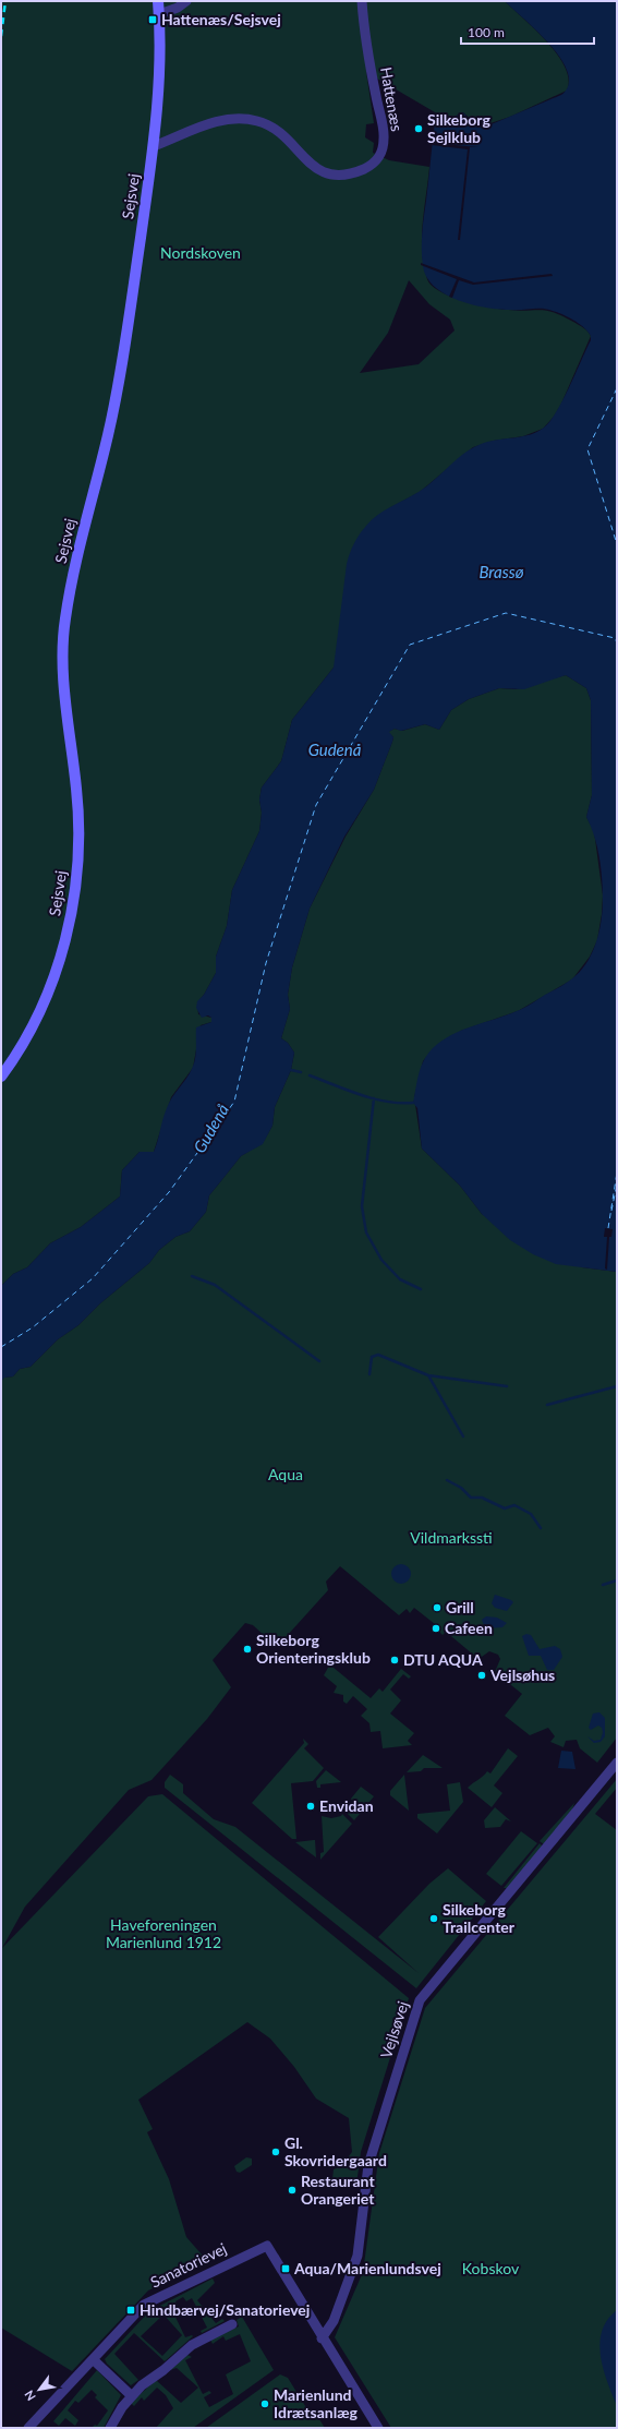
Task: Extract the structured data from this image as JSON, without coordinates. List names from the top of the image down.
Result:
{
  "streets": {
    "street": [
      "Hattenæs",
      "Sejsvej",
      "Vejlsøvej",
      "Sanatorievej"
    ]
  },
  "crossings": [
    ["Hattenæs", "Sejsvej"],
    ["Vejlsøvej", "Sanatorievej"]
  ],
  "water": ["Brassø", "Gudenå"],
  "parks": [
    "Nordskoven",
    "Aqua",
    "Vildmarkssti",
    "Haveforeningen Marienlund 1912",
    "Kobskov"
  ],
  "places": {
    "transit": ["Hattenæs/Sejsvej", "Aqua/Marienlundsvej", "Hindbærvej/Sanatorievej"],
    "other": [
      "Silkeborg Sejlklub",
      "Grill",
      "Cafeen",
      "Silkeborg Orienteringsklub",
      "DTU AQUA",
      "Vejlsøhus",
      "Envidan",
      "Silkeborg Trailcenter",
      "Gl. Skovridergaard",
      "Restaurant Orangeriet",
      "Marienlund Idrætsanlæg"
    ]
  },
  "scale_bar": "100 m",
  "north": "bottom left"
}
